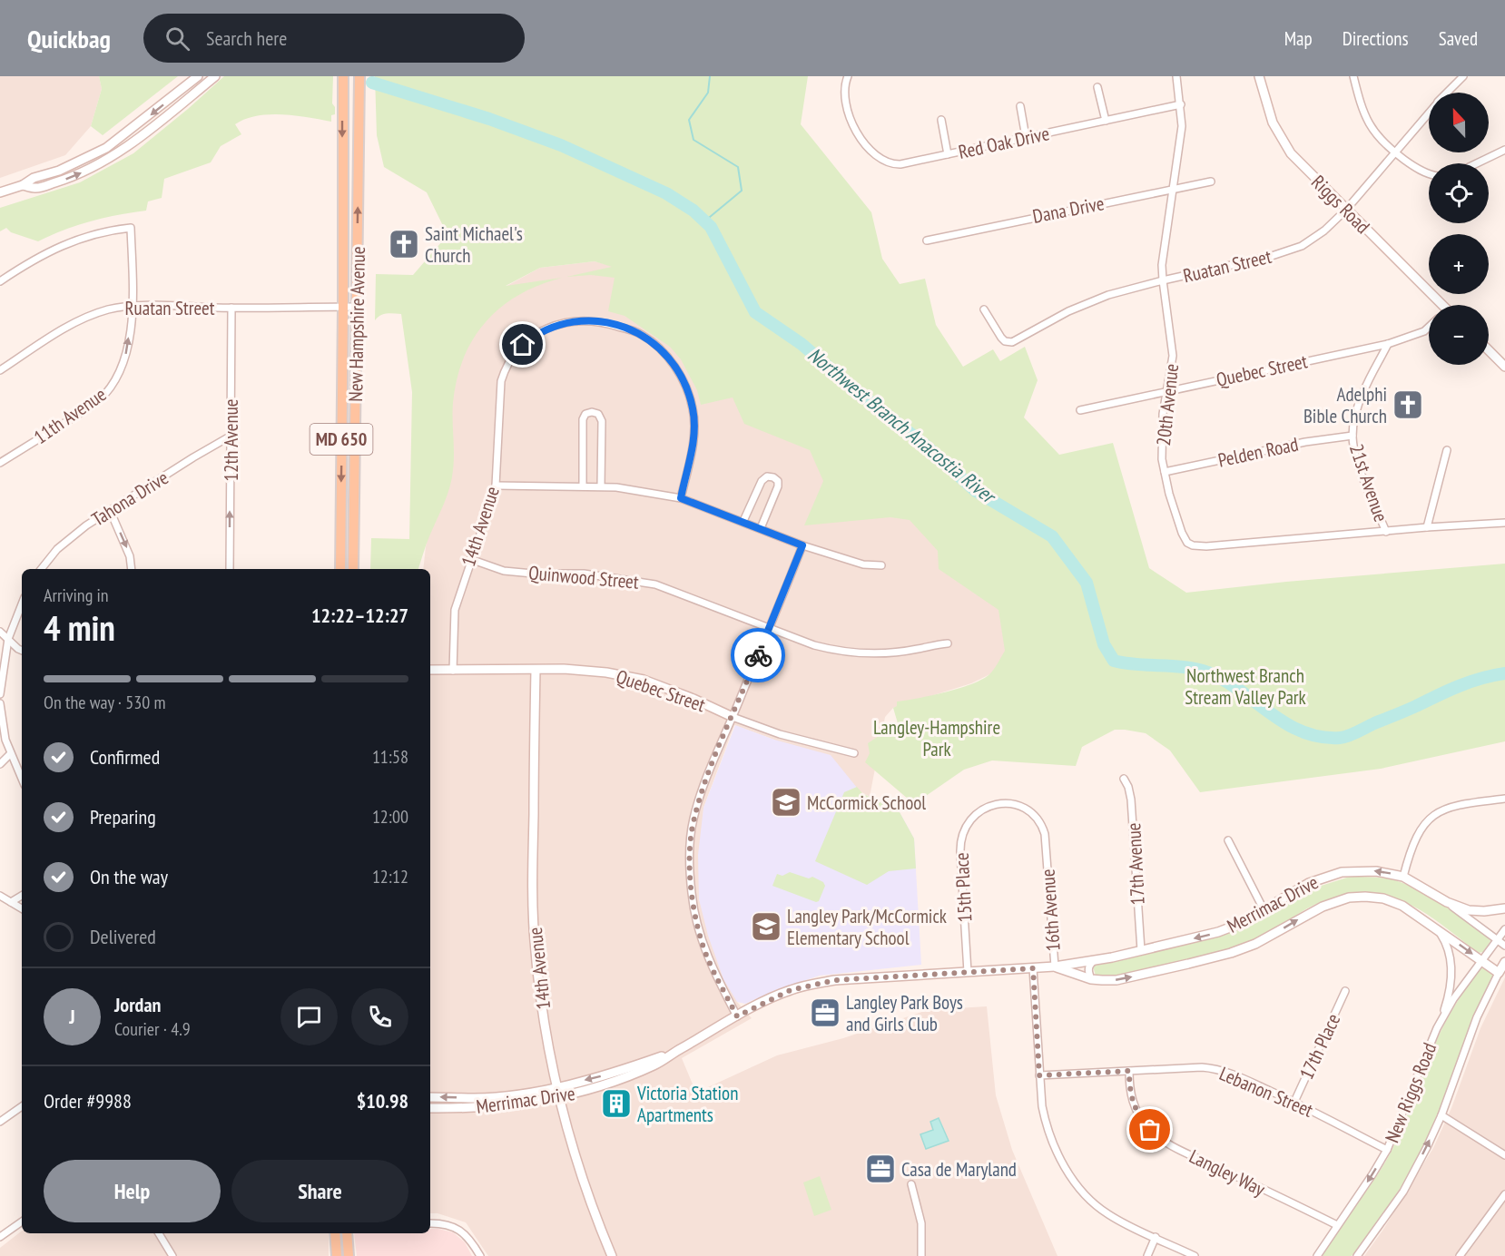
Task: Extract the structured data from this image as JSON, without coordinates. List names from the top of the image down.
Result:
{
  "streets": {
    "main road": ["New Hampshire Avenue", "MD 650"],
    "street": [
      "Red Oak Drive",
      "Riggs Road",
      "Dana Drive",
      "Ruatan Street",
      "Quebec Street",
      "20th Avenue",
      "11th Avenue",
      "12th Avenue",
      "Pelden Road",
      "21st Avenue",
      "Tahona Drive",
      "14th Avenue",
      "Quinwood Street",
      "17th Avenue",
      "15th Place",
      "Merrimac Drive",
      "16th Avenue",
      "17th Place",
      "Lebanon Street",
      "New Riggs Road",
      "Langley Way"
    ]
  },
  "crossings": [
    ["Red Oak Drive", "20th Avenue"],
    ["Riggs Road", "Ruatan Street"],
    ["Dana Drive", "20th Avenue"],
    ["Ruatan Street", "New Hampshire Avenue"],
    ["Ruatan Street", "20th Avenue"],
    ["Ruatan Street", "11th Avenue"],
    ["Ruatan Street", "12th Avenue"],
    ["Quebec Street", "20th Avenue"],
    ["Quebec Street", "21st Avenue"],
    ["Quebec Street", "14th Avenue"],
    ["20th Avenue", "Pelden Road"],
    ["20th Avenue", "21st Avenue"],
    ["12th Avenue", "Tahona Drive"],
    ["Pelden Road", "21st Avenue"],
    ["14th Avenue", "Quinwood Street"],
    ["14th Avenue", "Merrimac Drive"],
    ["17th Avenue", "Merrimac Drive"],
    ["15th Place", "Merrimac Drive"],
    ["15th Place", "16th Avenue"],
    ["Merrimac Drive", "16th Avenue"],
    ["Merrimac Drive", "New Riggs Road"],
    ["17th Place", "Lebanon Street"],
    ["Lebanon Street", "New Riggs Road"],
    ["Lebanon Street", "Langley Way"],
    ["New Riggs Road", "Langley Way"]
  ],
  "one_way": ["11th Avenue", "12th Avenue"],
  "water": ["Northwest Branch Anacostia River"],
  "parks": ["Northwest Branch Stream Valley Park", "Langley-Hampshire Park"],
  "places": {
    "church": ["Saint Michael's Church", "Adelphi Bible Church"],
    "school or university": ["McCormick School", "Langley Park/McCormick Elementary School"],
    "office": ["Langley Park Boys and Girls Club", "Casa de Maryland"],
    "building": ["Victoria Station Apartments"]
  },
  "north": "top",
  "page": {
    "header": "Quickbag",
    "search": "Search here",
    "nav": ["Map", "Directions", "Saved"],
    "map_buttons": ["+", "−"],
    "heading": ["4 min", "Arriving in", "12:22–12:27"],
    "panel": [
      "Jordan",
      "Courier · 4.9",
      "Order #9988",
      "$10.98"
    ],
    "bar": "On the way · 530 m",
    "list": [
      ["Confirmed", "11:58"],
      ["Preparing", "12:00"],
      ["On the way", "12:12"],
      "Delivered"
    ],
    "round": "J",
    "buttons": ["Help", "Share"]
  }
}
